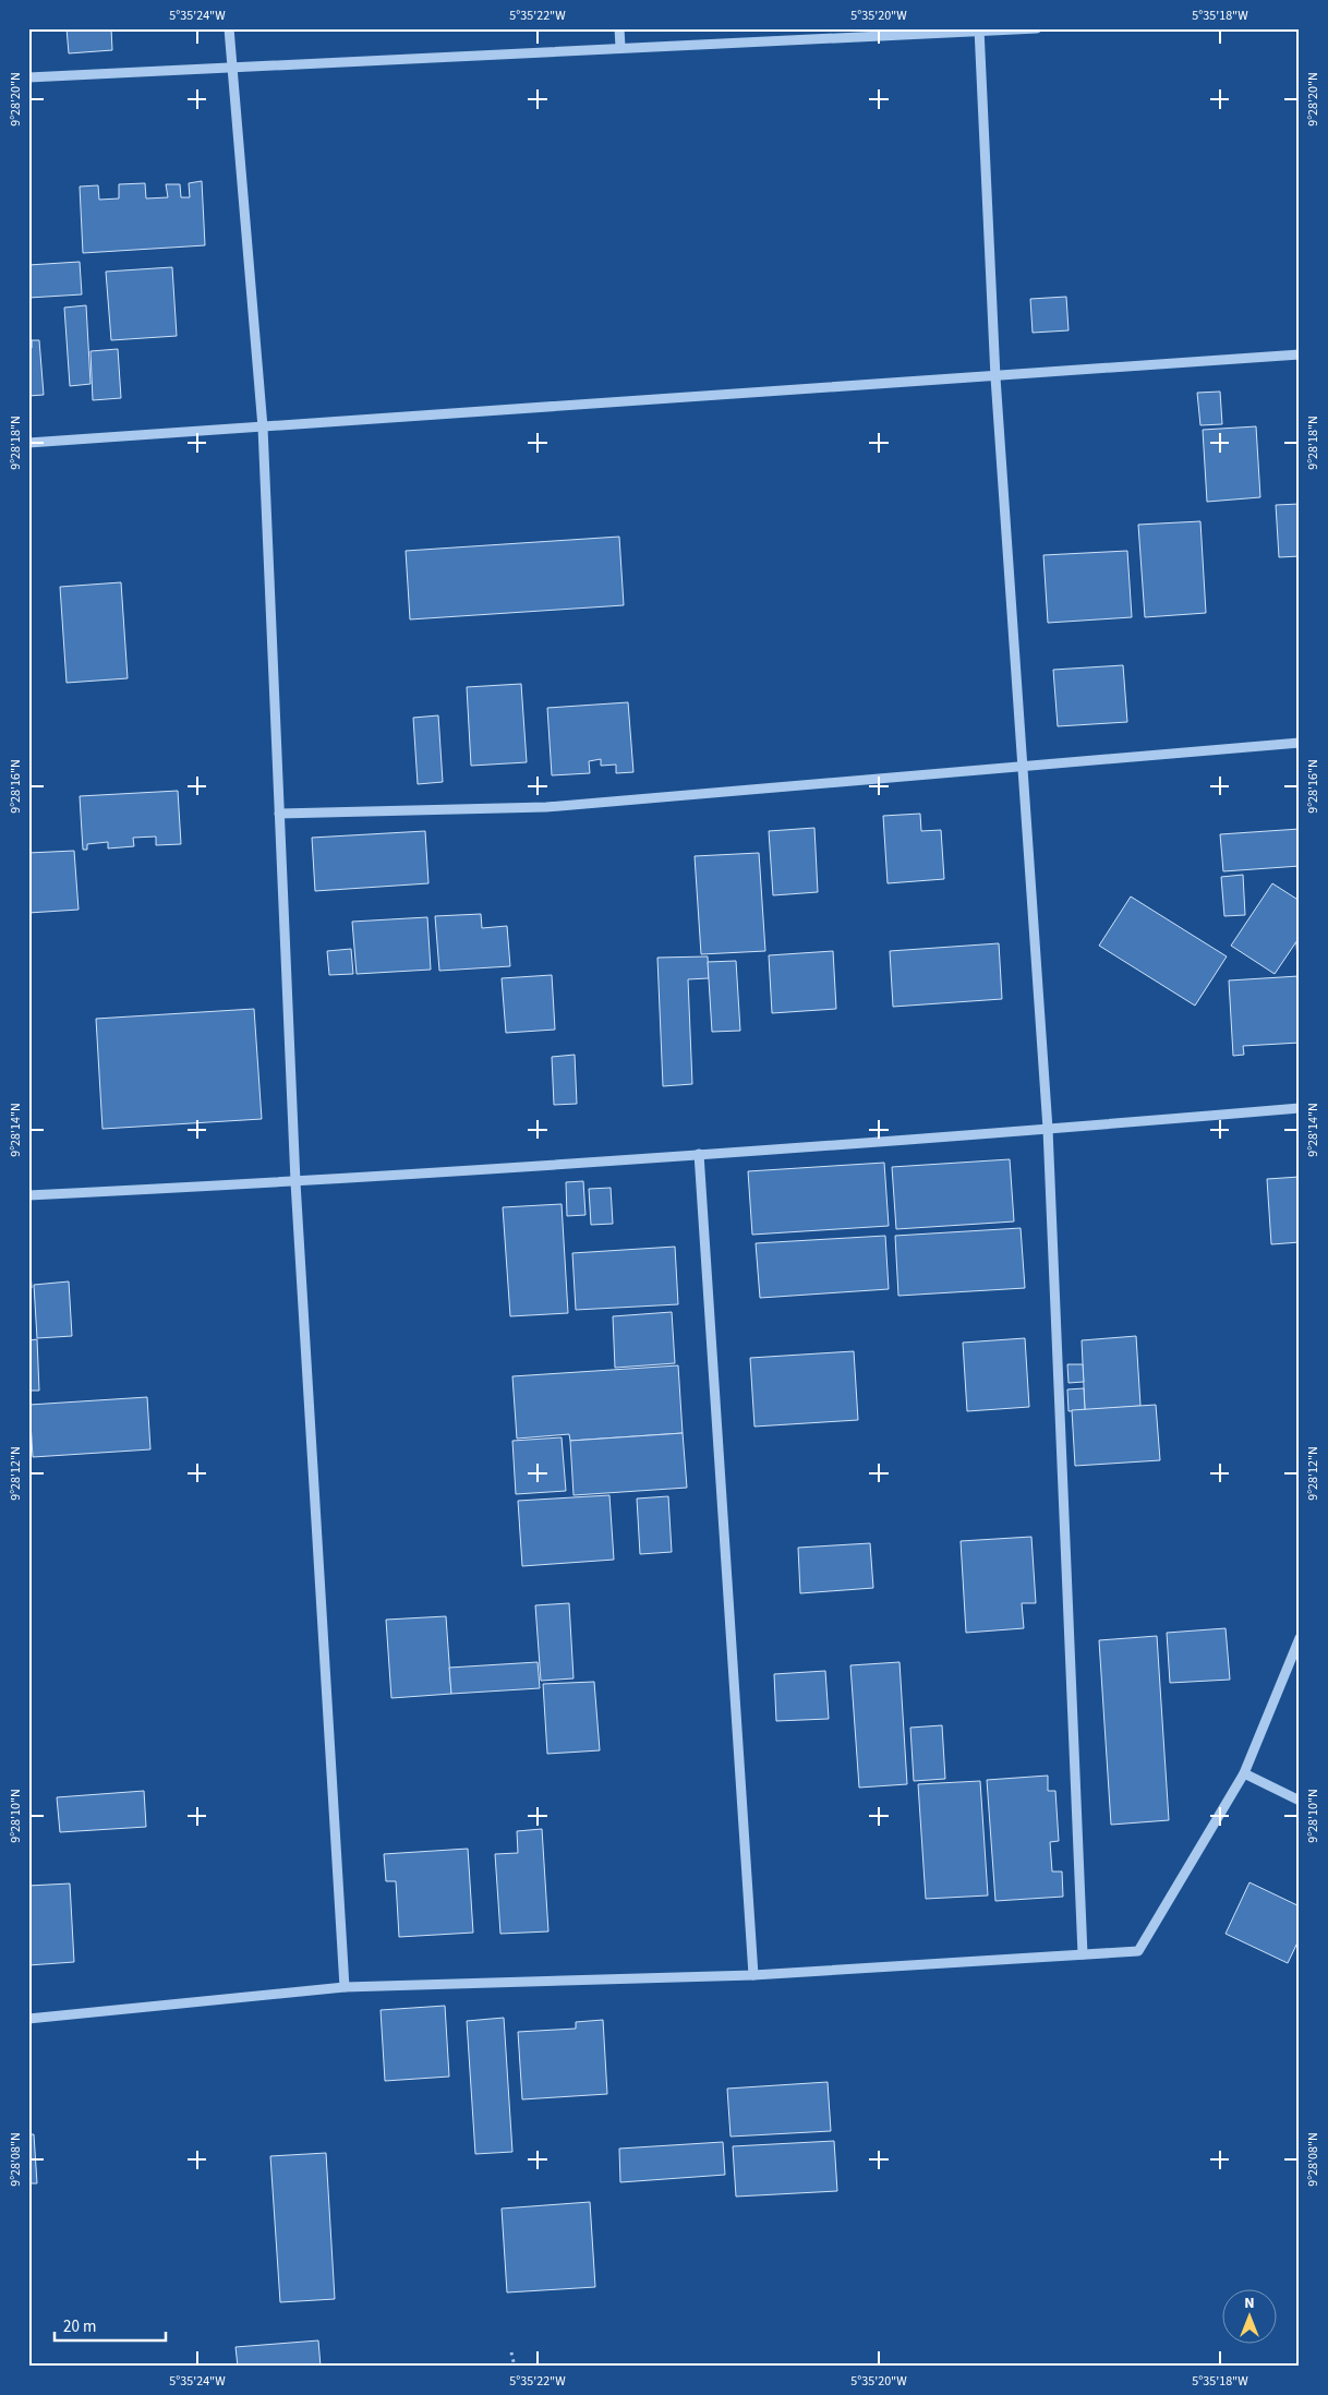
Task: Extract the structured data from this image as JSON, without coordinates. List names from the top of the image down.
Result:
{
  "scale_bar": "20 m",
  "north": "top",
  "coordinates": [
    "5°35'24\"W",
    "5°35'22\"W",
    "5°35'20\"W",
    "5°35'18\"W",
    "9°28'20\"N",
    "9°28'18\"N",
    "9°28'16\"N",
    "9°28'14\"N",
    "9°28'12\"N",
    "9°28'10\"N",
    "9°28'08\"N"
  ]
}
